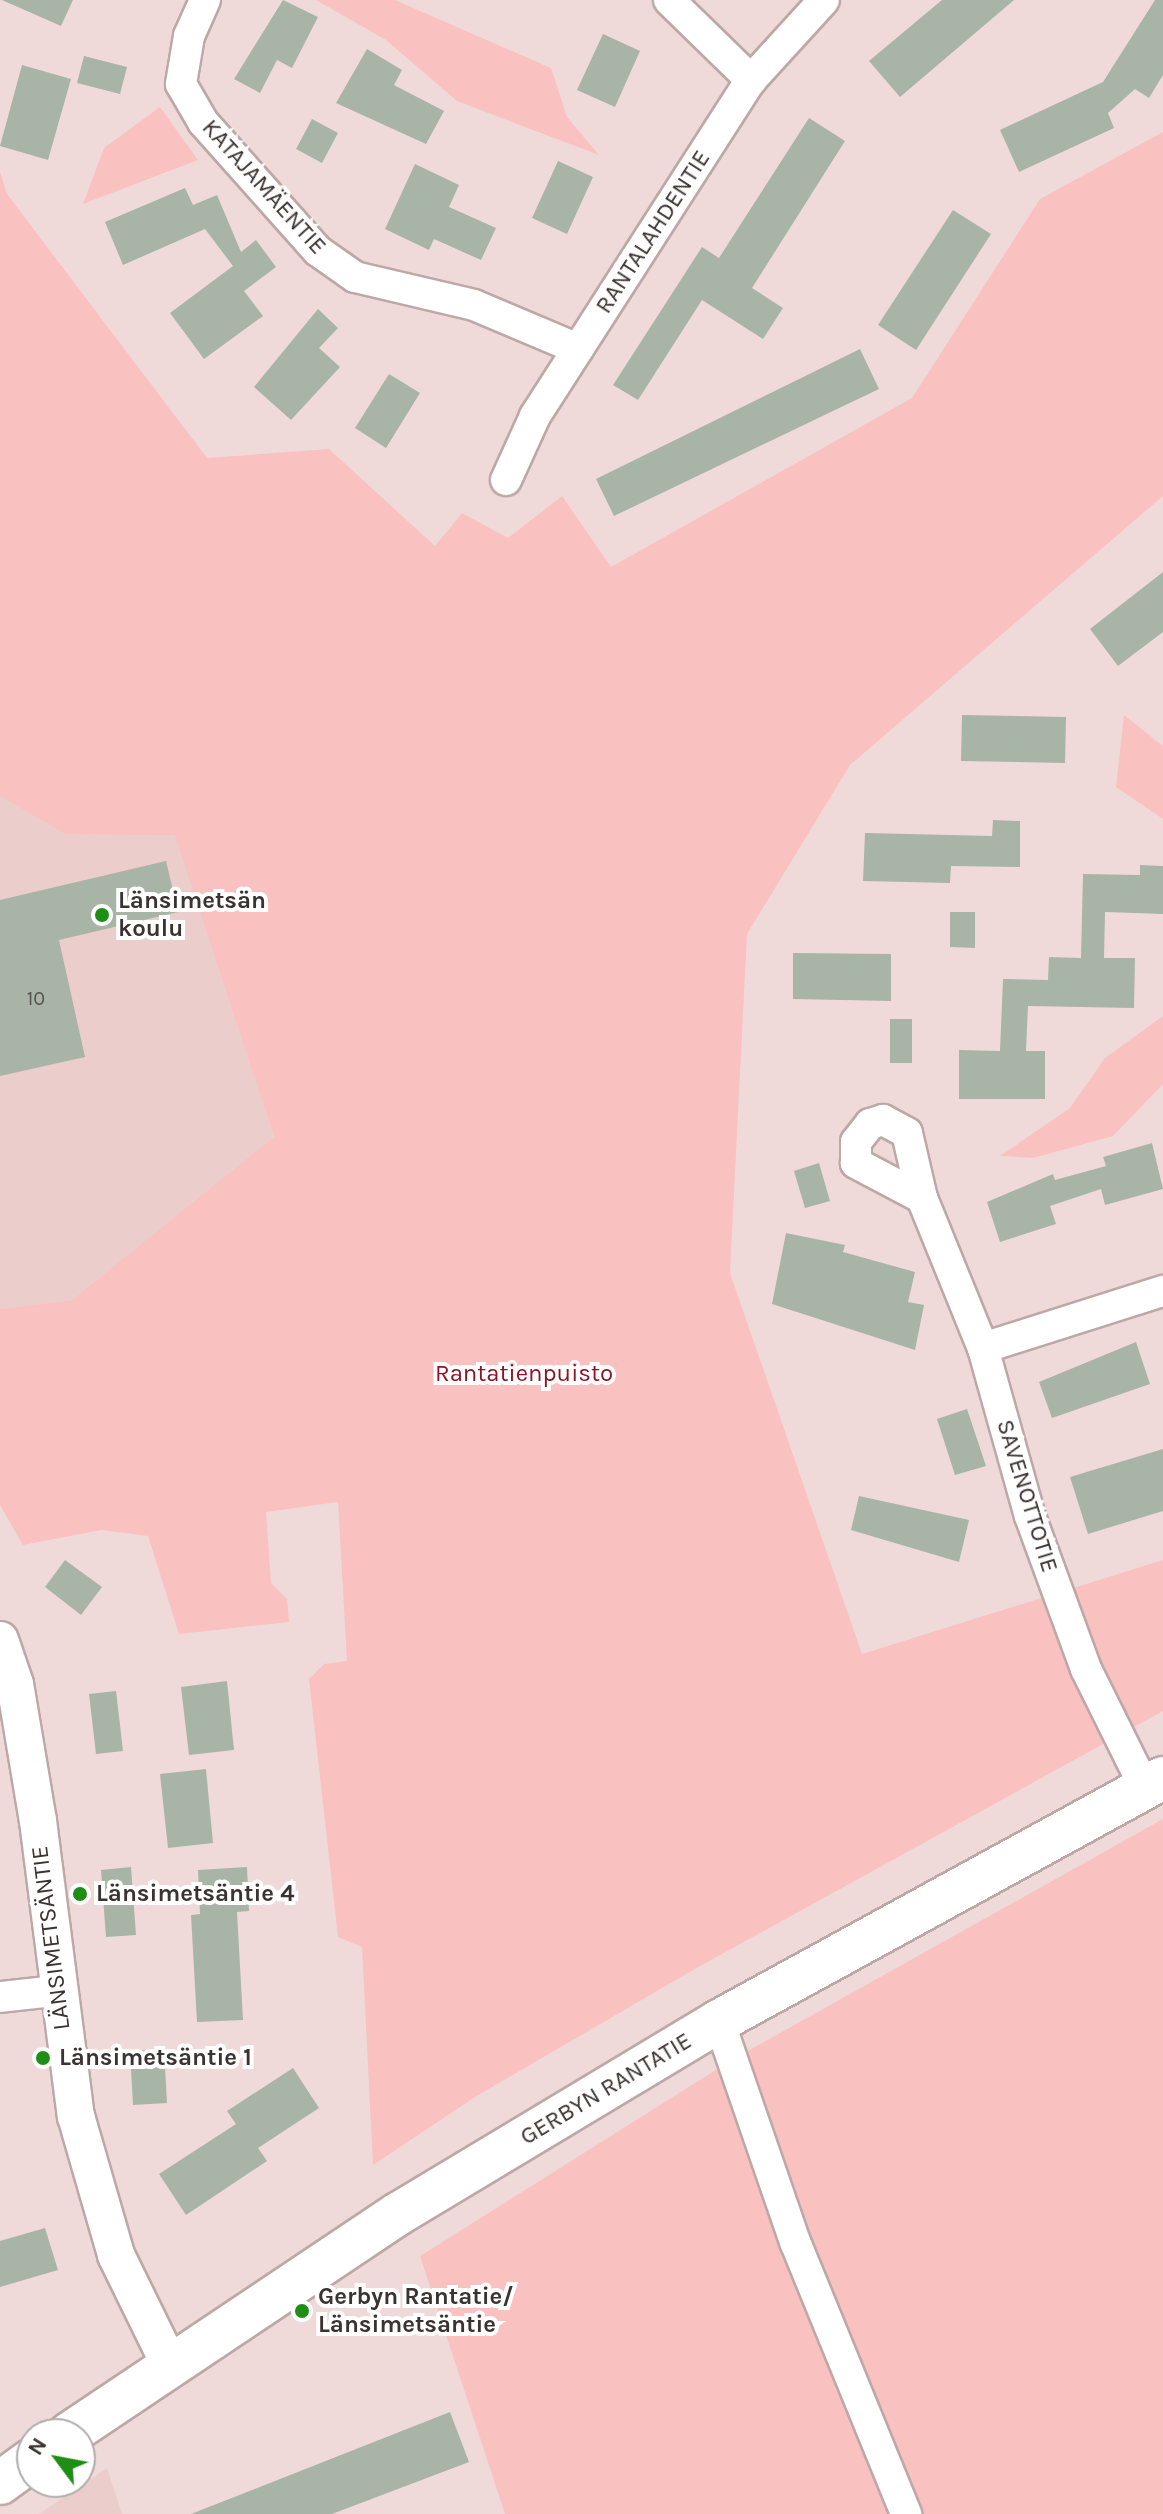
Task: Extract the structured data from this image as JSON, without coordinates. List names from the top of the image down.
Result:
{
  "streets": {
    "main road": ["GERBYN RANTATIE"],
    "street": [
      "KATAJAMÄENTIE",
      "RANTALAHDENTIE",
      "SAVENOTTOTIE",
      "LÄNSIMETSÄNTIE"
    ]
  },
  "crossings": [
    ["KATAJAMÄENTIE", "RANTALAHDENTIE"],
    ["SAVENOTTOTIE", "GERBYN RANTATIE"],
    ["LÄNSIMETSÄNTIE", "GERBYN RANTATIE"]
  ],
  "parks": ["Rantatienpuisto"],
  "places": [
    "Länsimetsän koulu",
    "Länsimetsäntie 4",
    "Länsimetsäntie 1",
    "Gerbyn Rantatie/ Länsimetsäntie"
  ],
  "house_numbers": ["10"],
  "north": "top left"
}
